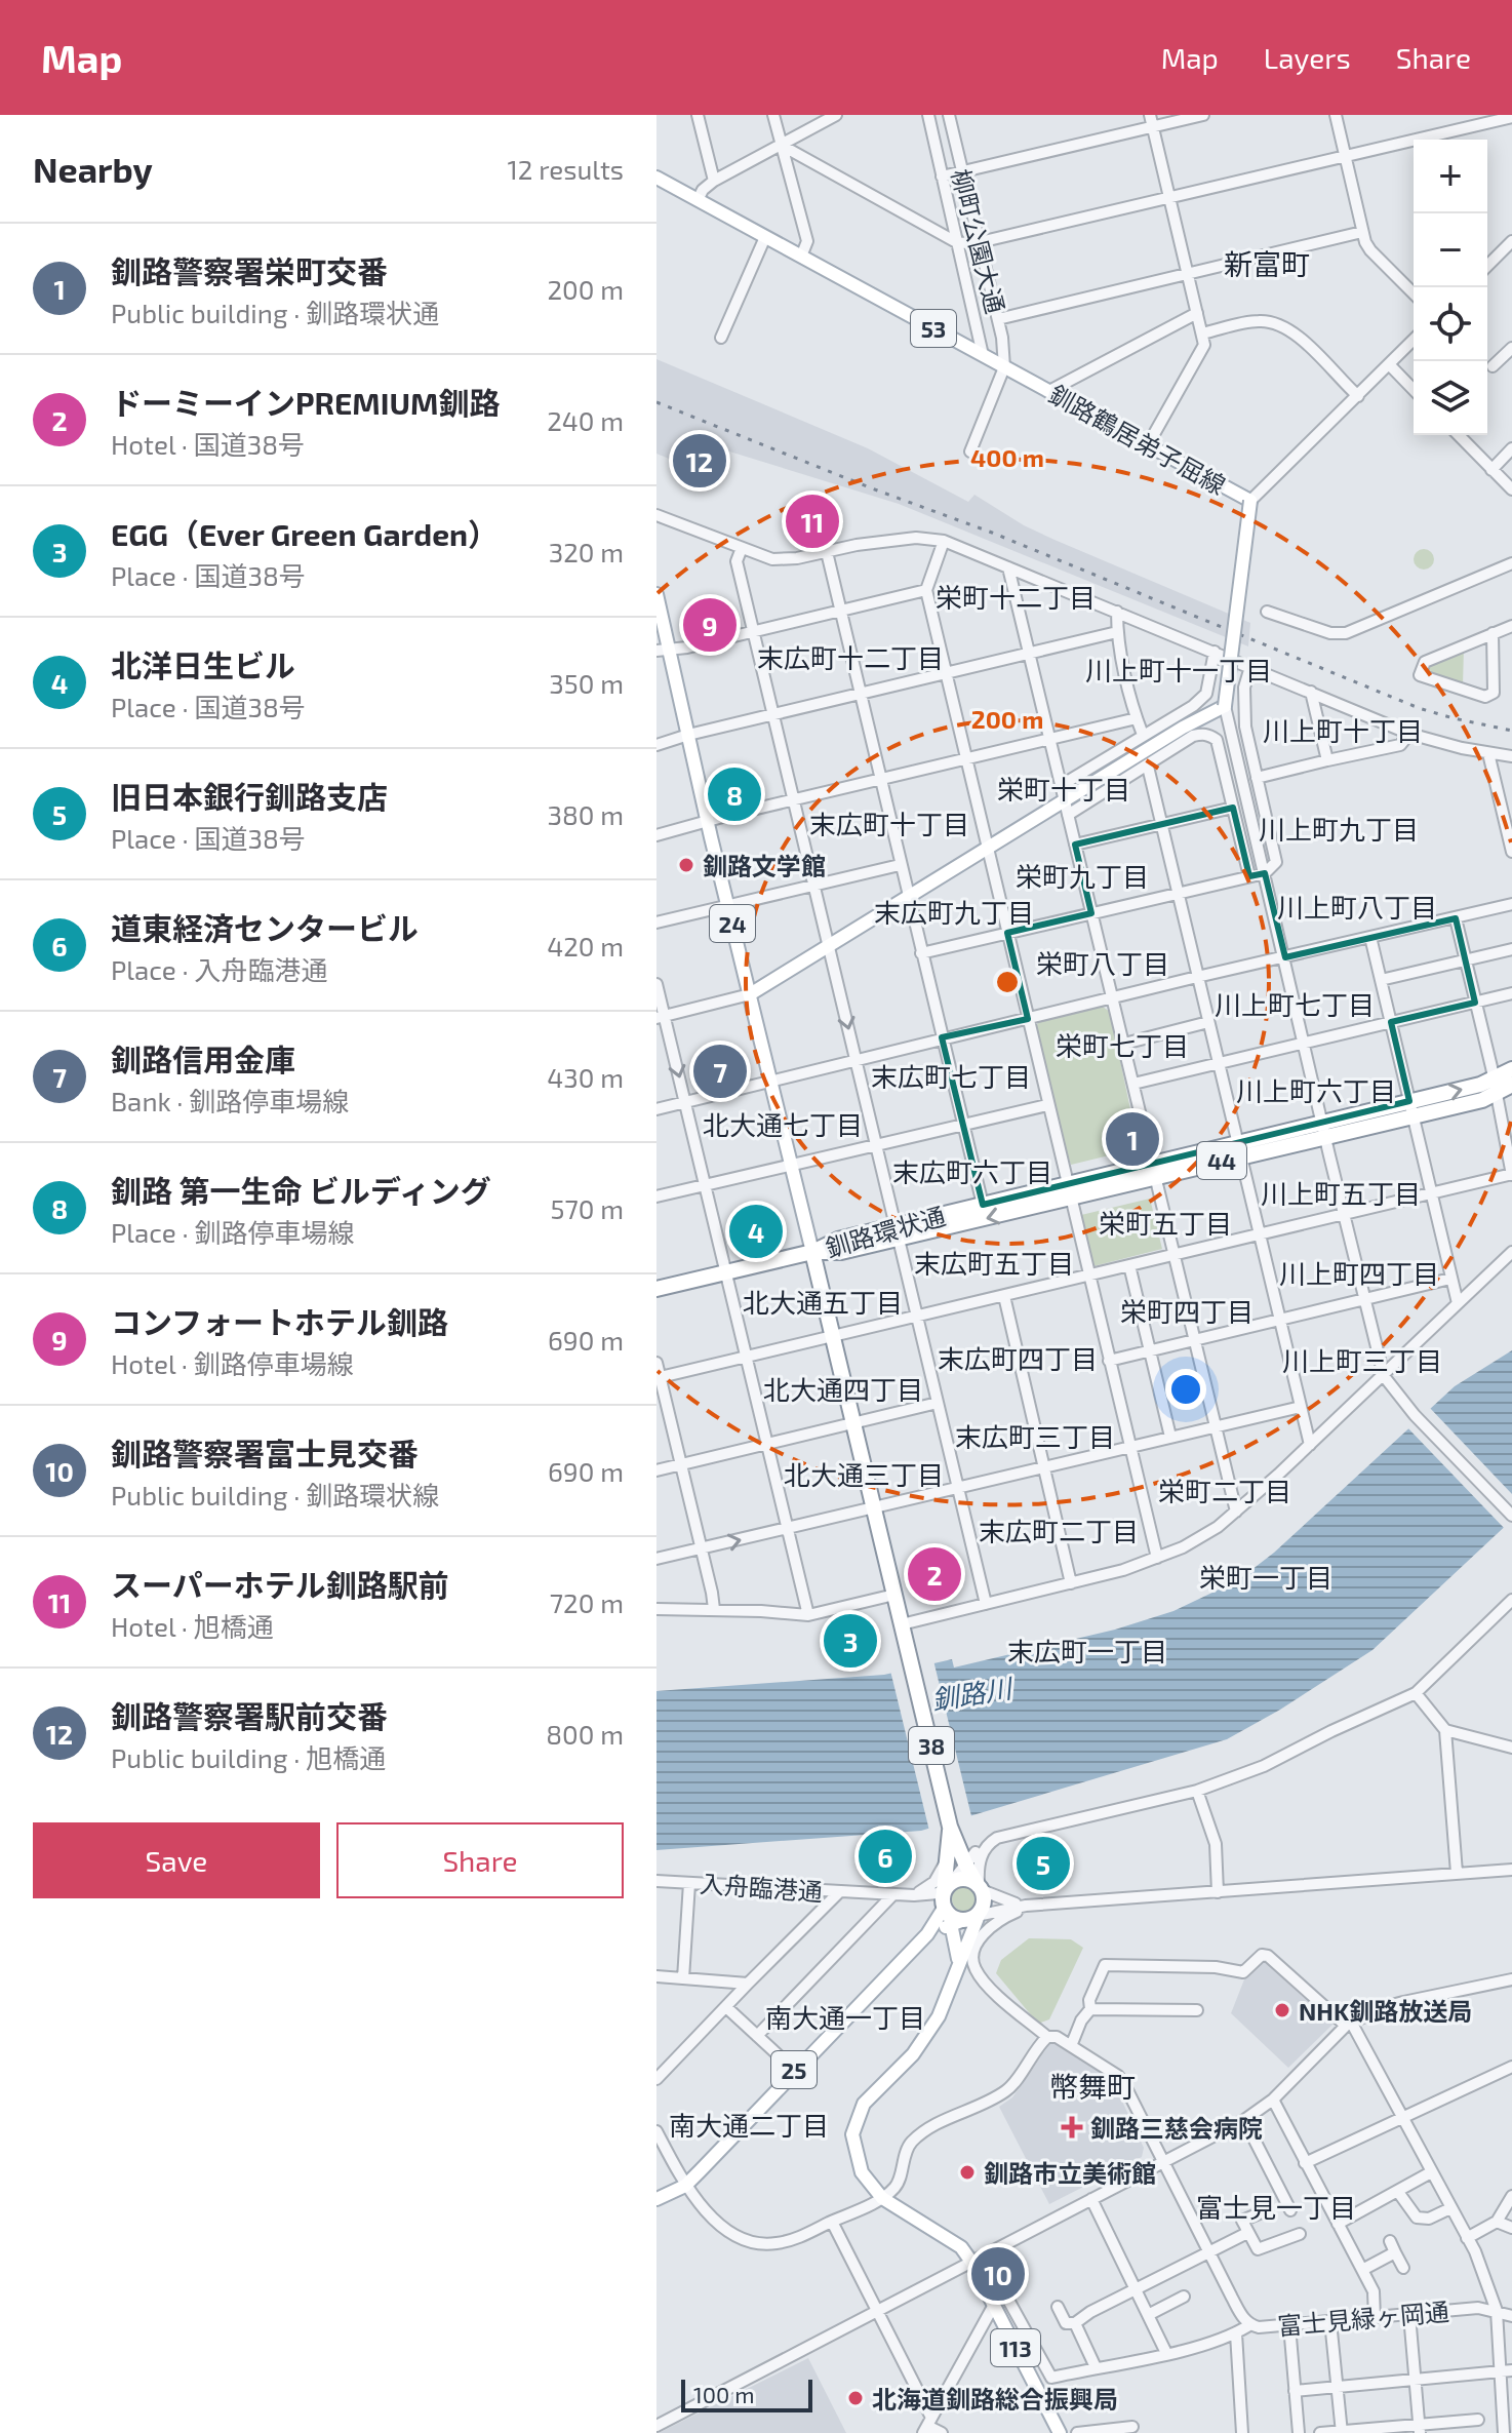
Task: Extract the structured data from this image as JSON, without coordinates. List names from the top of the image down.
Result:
{
  "streets": {
    "highway": ["44", "釧路環状通", "38"],
    "main road": [
      "53",
      "釧路鶴居弟子屈線",
      "24",
      "25",
      "113"
    ],
    "street": ["柳町公園大通", "入舟臨港通", "富士見緑ヶ岡通"]
  },
  "crossings": [
    ["柳町公園大通", "釧路鶴居弟子屈線"],
    ["24", "釧路環状通"],
    ["24", "38"],
    ["釧路環状通", "38"],
    ["38", "入舟臨港通"],
    ["38", "25"],
    ["38", "113"],
    ["入舟臨港通", "25"],
    ["入舟臨港通", "113"],
    ["25", "113"]
  ],
  "districts": [
    "新富町",
    "栄町十二丁目",
    "末広町十二丁目",
    "川上町十一丁目",
    "川上町十丁目",
    "栄町十丁目",
    "末広町十丁目",
    "川上町九丁目",
    "栄町九丁目",
    "川上町八丁目",
    "末広町九丁目",
    "栄町八丁目",
    "川上町七丁目",
    "栄町七丁目",
    "末広町七丁目",
    "川上町六丁目",
    "北大通七丁目",
    "末広町六丁目",
    "川上町五丁目",
    "栄町五丁目",
    "末広町五丁目",
    "川上町四丁目",
    "北大通五丁目",
    "栄町四丁目",
    "末広町四丁目",
    "川上町三丁目",
    "北大通四丁目",
    "末広町三丁目",
    "北大通三丁目",
    "栄町二丁目",
    "末広町二丁目",
    "栄町一丁目",
    "末広町一丁目",
    "南大通一丁目",
    "幣舞町",
    "南大通二丁目",
    "富士見一丁目"
  ],
  "water": ["釧路川"],
  "places": {
    "other": [
      "釧路文学館",
      "NHK釧路放送局",
      "釧路市立美術館",
      "北海道釧路総合振興局"
    ],
    "health": ["釧路三慈会病院"]
  },
  "scale_bar": "100 m",
  "page": {
    "header": "Map",
    "nav": ["Map", "Layers", "Share"],
    "heading": ["Nearby", "12 results"],
    "map_buttons": ["+", "−"],
    "list": [
      {
        "mark": "1",
        "name": "釧路警察署栄町交番",
        "note": "Public building · 釧路環状通",
        "value": "200 m"
      },
      {
        "mark": "2",
        "name": "ドーミーインPREMIUM釧路",
        "note": "Hotel · 国道38号",
        "value": "240 m"
      },
      {
        "mark": "3",
        "name": "EGG（Ever Green Garden）",
        "note": "Place · 国道38号",
        "value": "320 m"
      },
      {
        "mark": "4",
        "name": "北洋日生ビル",
        "note": "Place · 国道38号",
        "value": "350 m"
      },
      {
        "mark": "5",
        "name": "旧日本銀行釧路支店",
        "note": "Place · 国道38号",
        "value": "380 m"
      },
      {
        "mark": "6",
        "name": "道東経済センタービル",
        "note": "Place · 入舟臨港通",
        "value": "420 m"
      },
      {
        "mark": "7",
        "name": "釧路信用金庫",
        "note": "Bank · 釧路停車場線",
        "value": "430 m"
      },
      {
        "mark": "8",
        "name": "釧路 第一生命 ビルディング",
        "note": "Place · 釧路停車場線",
        "value": "570 m"
      },
      {
        "mark": "9",
        "name": "コンフォートホテル釧路",
        "note": "Hotel · 釧路停車場線",
        "value": "690 m"
      },
      {
        "mark": "10",
        "name": "釧路警察署富士見交番",
        "note": "Public building · 釧路環状線",
        "value": "690 m"
      },
      {
        "mark": "11",
        "name": "スーパーホテル釧路駅前",
        "note": "Hotel · 旭橋通",
        "value": "720 m"
      },
      {
        "mark": "12",
        "name": "釧路警察署駅前交番",
        "note": "Public building · 旭橋通",
        "value": "800 m"
      }
    ],
    "pins": [
      "12",
      "11",
      "9",
      "8",
      "7",
      "1",
      "4",
      "2",
      "3",
      "6",
      "5",
      "10"
    ],
    "buttons": ["Save", "Share"],
    "scale": "100 m"
  },
  "rings": ["400 m", "200 m"]
}
